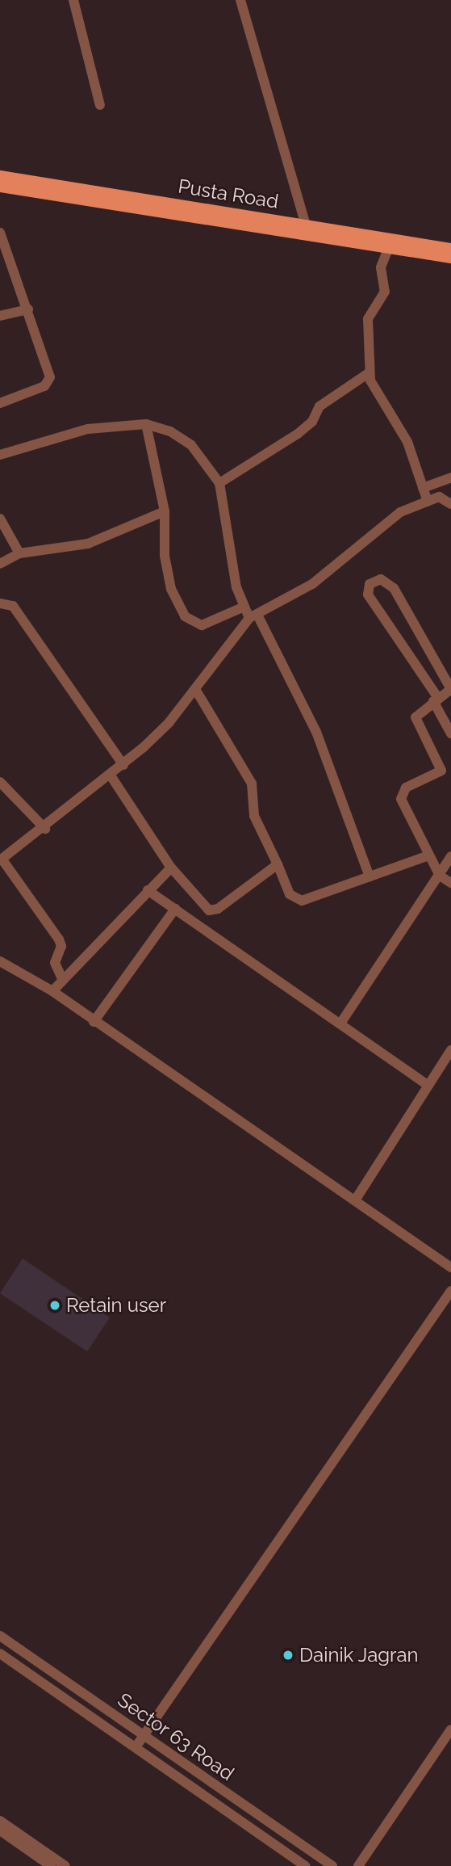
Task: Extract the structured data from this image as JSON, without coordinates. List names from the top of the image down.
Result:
{
  "streets": {
    "main road": ["Pusta Road"],
    "street": ["Sector 63 Road"]
  },
  "places": ["Retain user", "Dainik Jagran"]
}
